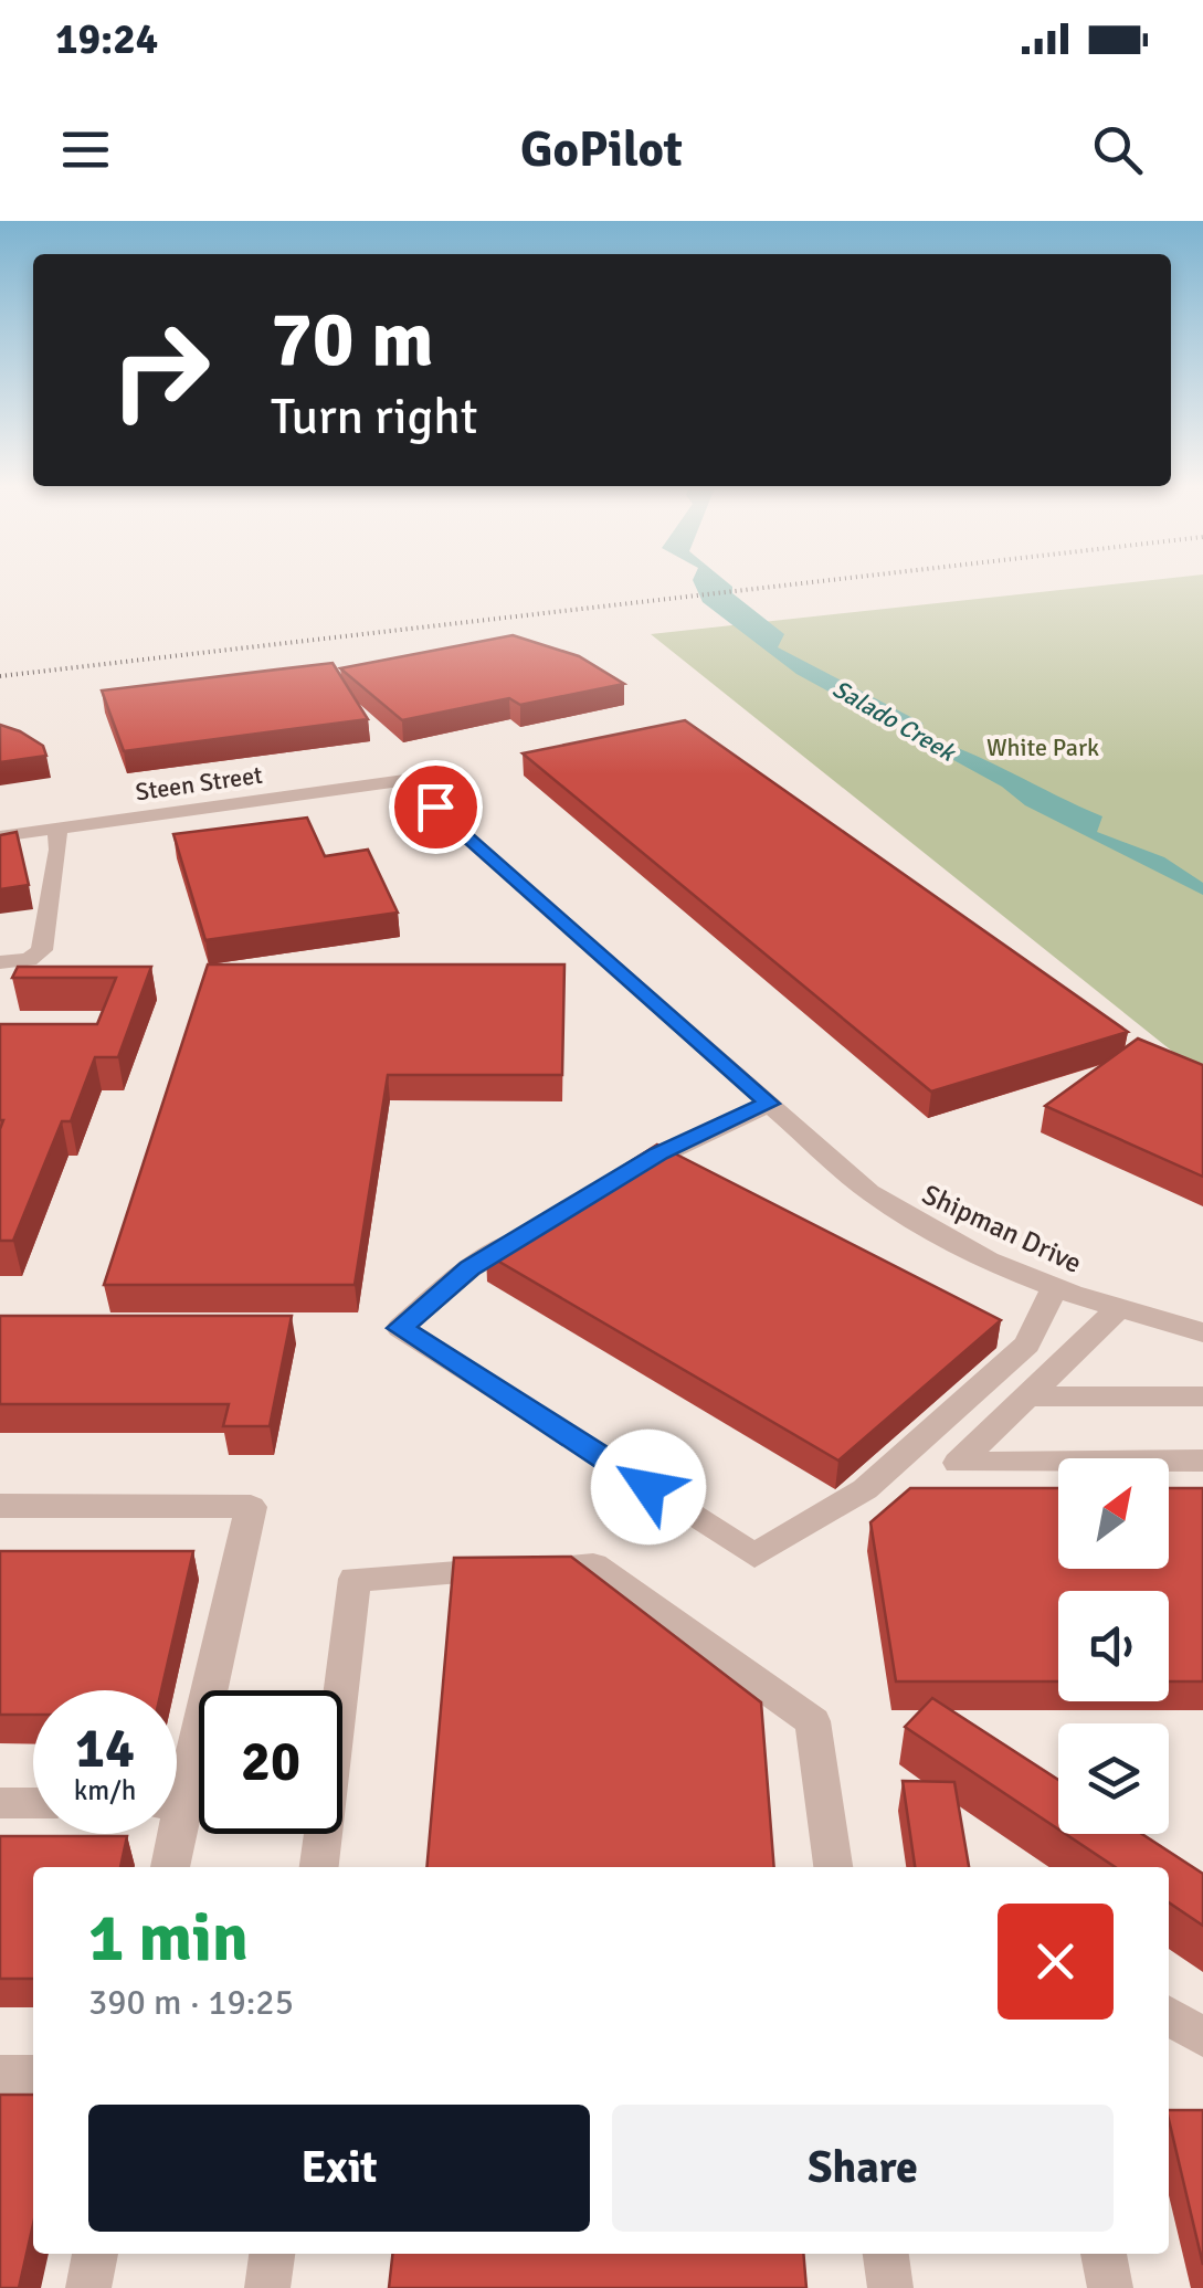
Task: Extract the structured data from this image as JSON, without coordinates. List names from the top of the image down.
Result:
{
  "streets": {
    "street": ["Steen Street", "Shipman Drive"]
  },
  "crossings": [
    ["Steen Street", "Shipman Drive"]
  ],
  "water": ["Salado Creek"],
  "parks": ["White Park"],
  "north": "top right",
  "page": {
    "status": "19:24",
    "header": "GoPilot",
    "turn": ["70 m", "Turn right"],
    "speed": "14 km/h",
    "limit": "20",
    "heading": ["1 min", "390 m · 19:25"],
    "buttons": ["Exit", "Share"]
  }
}
